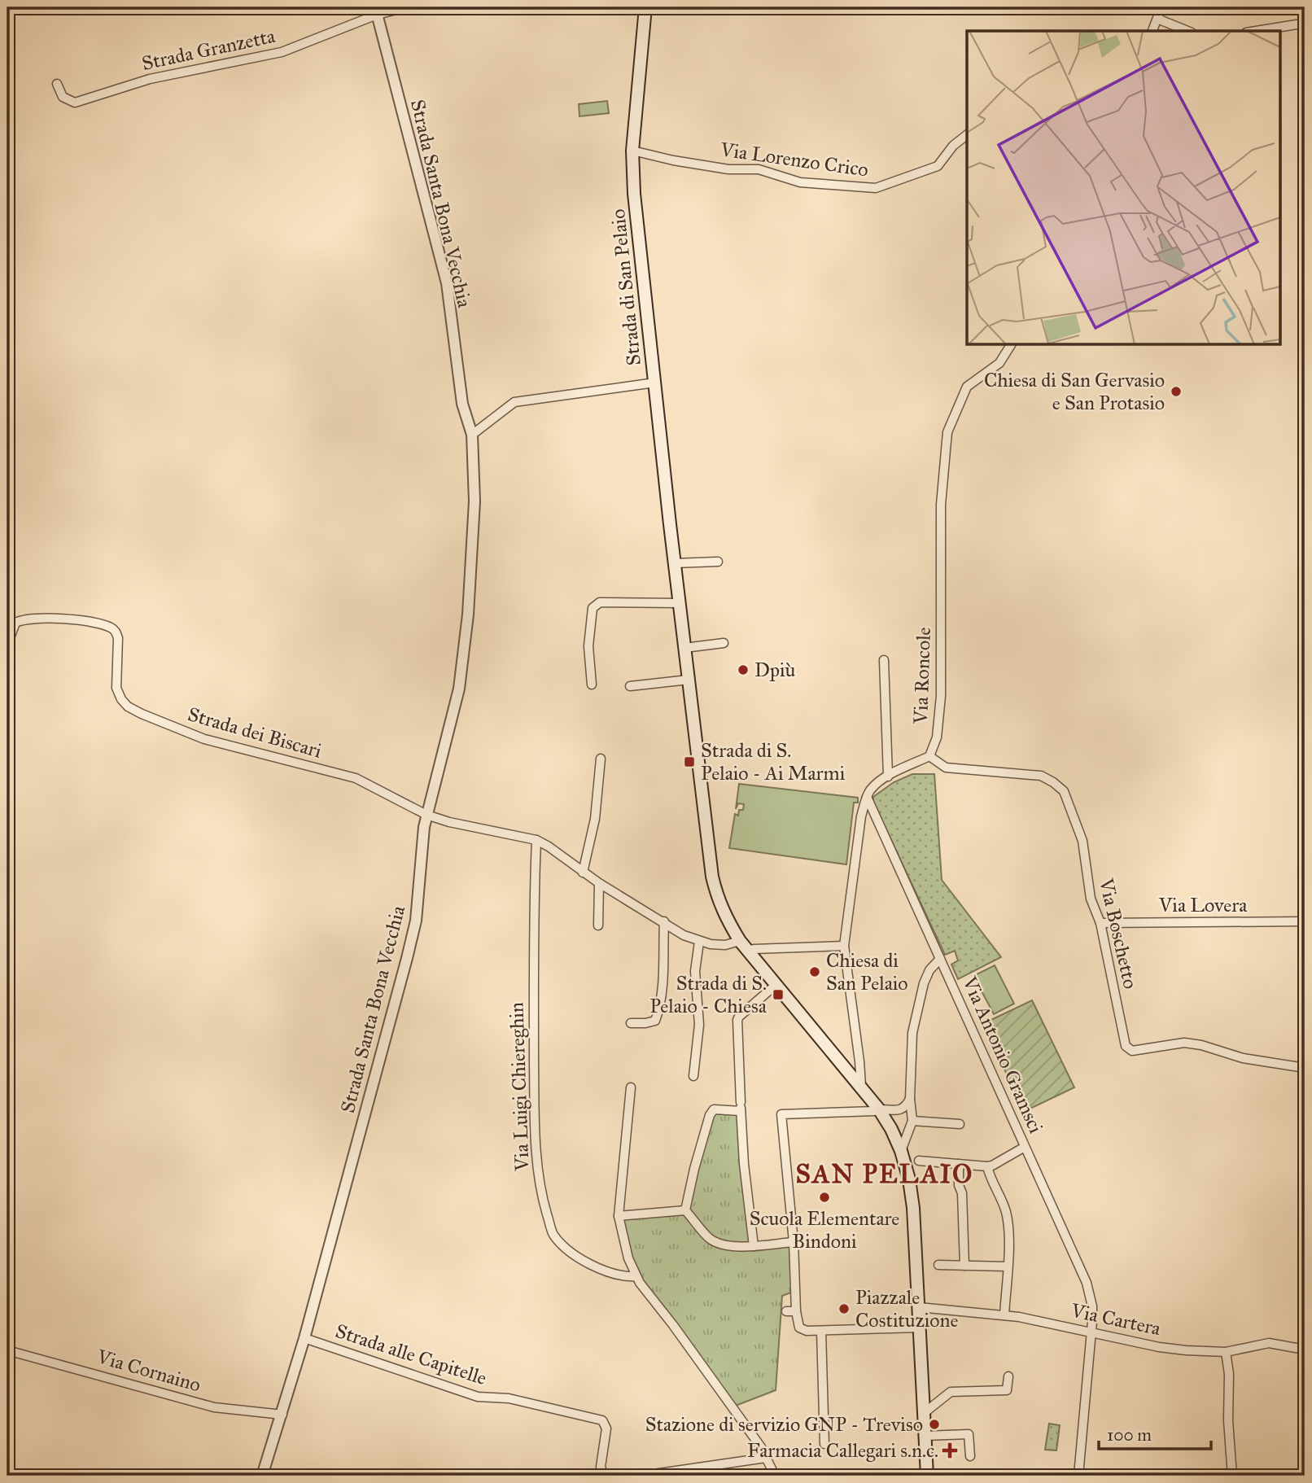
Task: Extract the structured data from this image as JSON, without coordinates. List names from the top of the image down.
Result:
{
  "streets": {
    "main road": ["Strada di San Pelaio"],
    "street": [
      "Strada Granzetta",
      "Via Lorenzo Crico",
      "Strada Santa Bona Vecchia",
      "Via Roncole",
      "Strada dei Biscari",
      "Via Lovera",
      "Via Boschetto",
      "Via Antonio Gramsci",
      "Via Luigi Chiereghin",
      "Via Cartera",
      "Strada alle Capitelle",
      "Via Cornaino"
    ]
  },
  "crossings": [
    ["Strada Granzetta", "Strada Santa Bona Vecchia"],
    ["Via Lorenzo Crico", "Strada di San Pelaio"],
    ["Strada Santa Bona Vecchia", "Strada dei Biscari"],
    ["Strada Santa Bona Vecchia", "Strada alle Capitelle"],
    ["Strada Santa Bona Vecchia", "Via Cornaino"],
    ["Strada di San Pelaio", "Via Cartera"],
    ["Via Roncole", "Via Boschetto"],
    ["Strada dei Biscari", "Via Luigi Chiereghin"],
    ["Via Lovera", "Via Boschetto"],
    ["Via Antonio Gramsci", "Via Cartera"]
  ],
  "districts": ["SAN PELAIO"],
  "places": {
    "other": [
      "Chiesa di San Gervasio e San Protasio",
      "Dpiù",
      "Chiesa di San Pelaio",
      "Scuola Elementare Bindoni",
      "Piazzale Costituzione",
      "Stazione di servizio GNP - Treviso"
    ],
    "transit": ["Strada di S. Pelaio - Ai Marmi", "Strada di S. Pelaio - Chiesa"],
    "health": ["Farmacia Callegari s.n.c."]
  },
  "scale_bar": "100 m"
}
